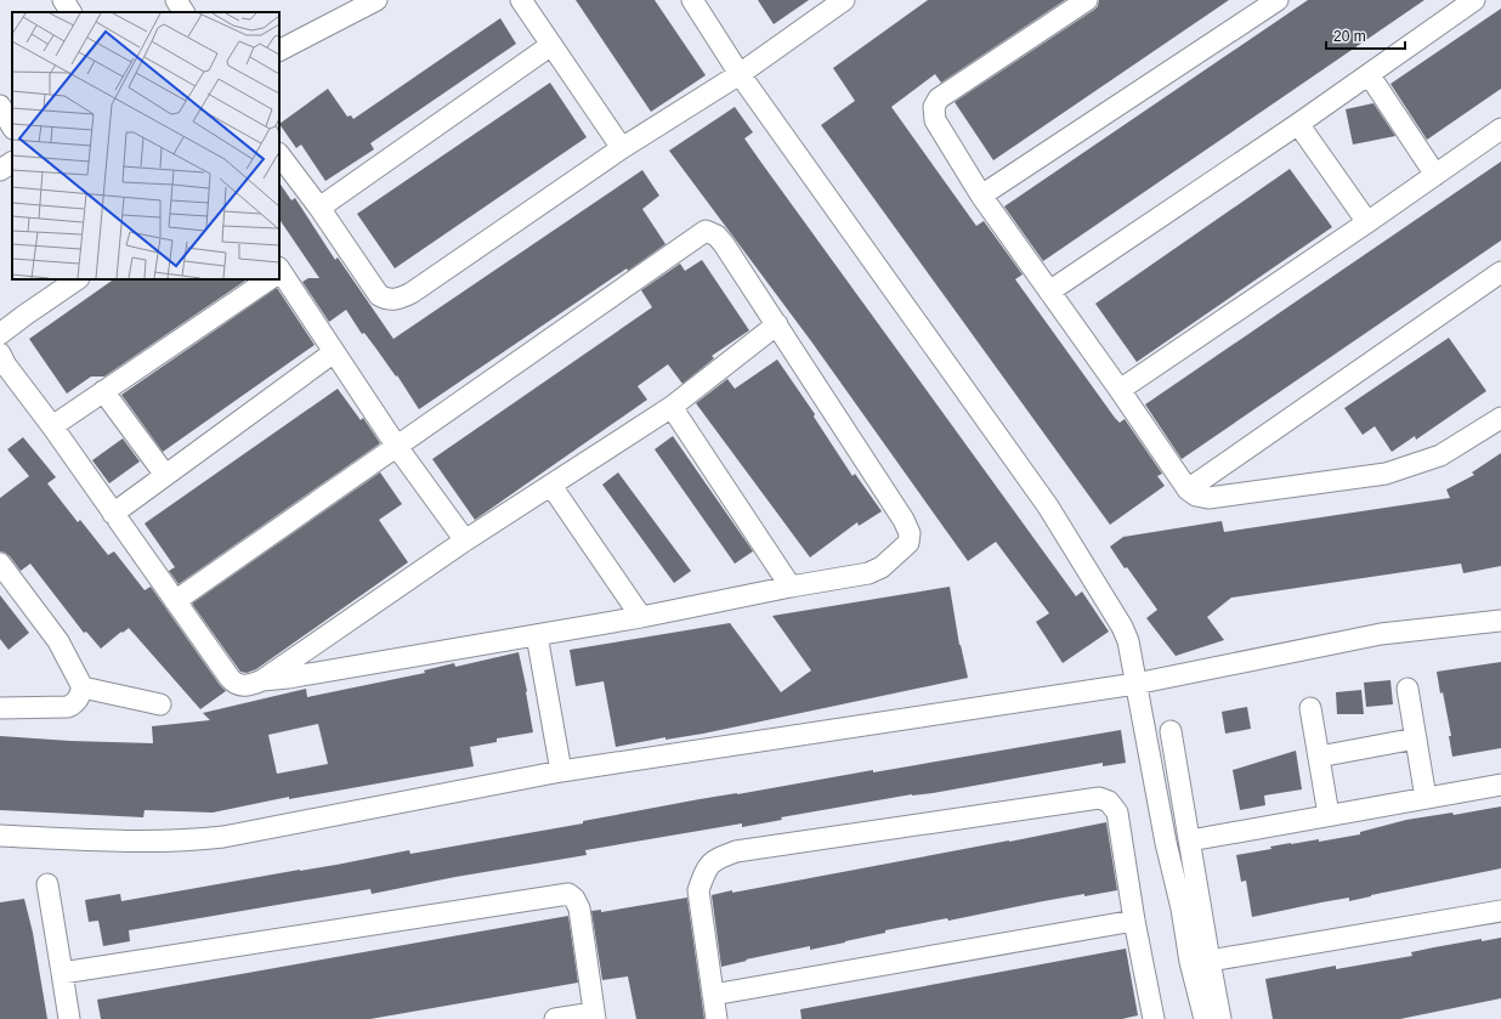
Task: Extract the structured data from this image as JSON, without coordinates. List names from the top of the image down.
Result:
{
  "scale_bar": "20 m"
}
